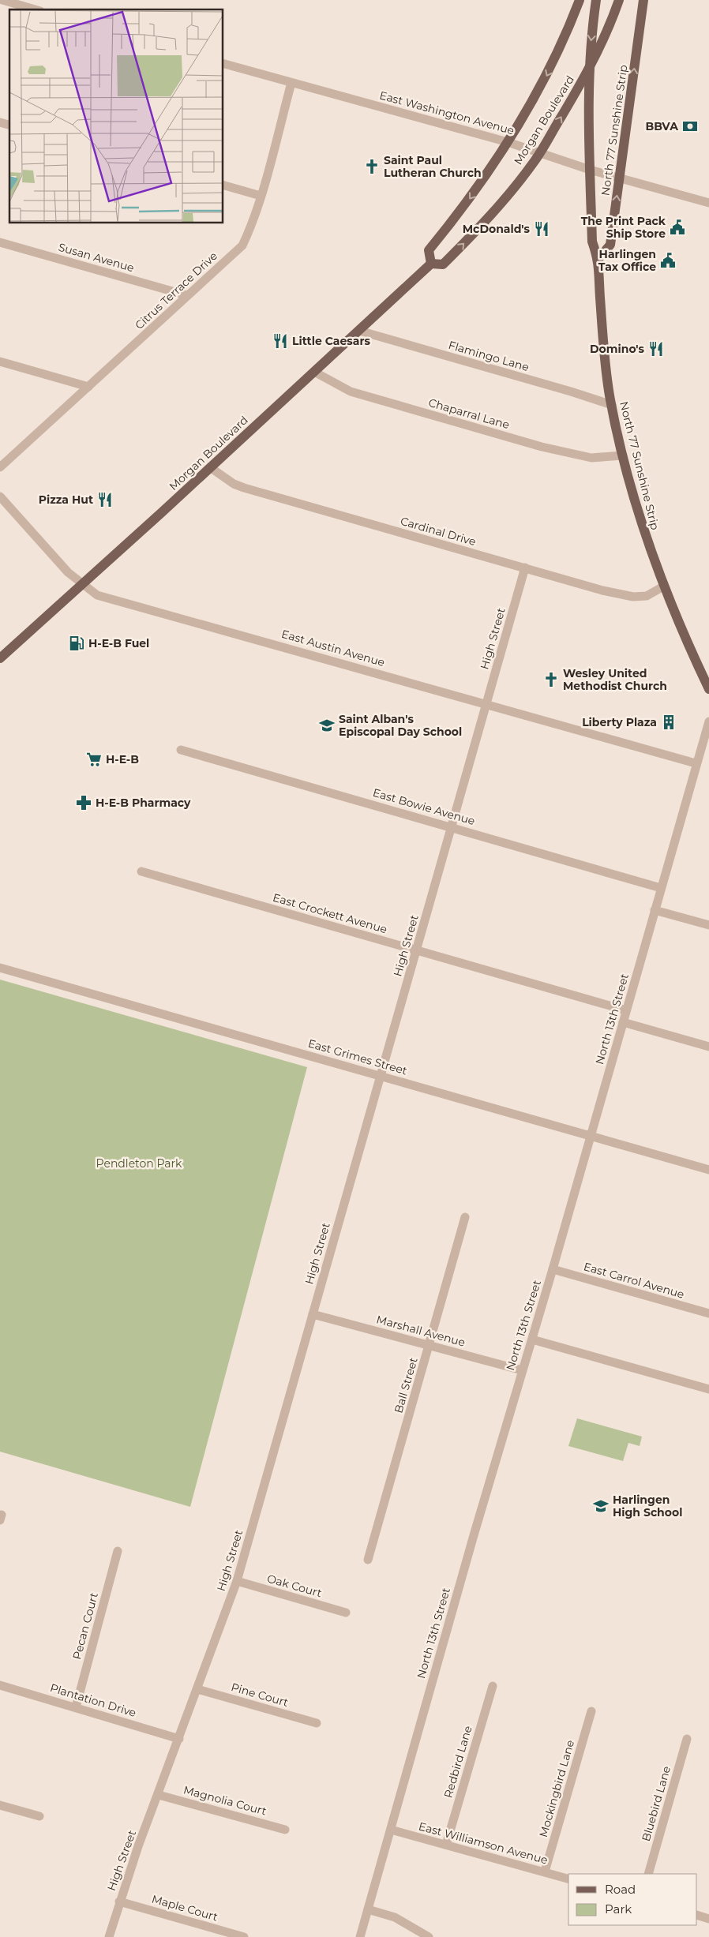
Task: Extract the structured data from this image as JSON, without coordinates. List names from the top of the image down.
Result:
{
  "streets": {
    "main road": ["Morgan Boulevard", "North 77 Sunshine Strip"],
    "street": [
      "East Washington Avenue",
      "Susan Avenue",
      "Citrus Terrace Drive",
      "Flamingo Lane",
      "Chaparral Lane",
      "Cardinal Drive",
      "High Street",
      "East Austin Avenue",
      "East Bowie Avenue",
      "East Crockett Avenue",
      "North 13th Street",
      "East Grimes Street",
      "East Carrol Avenue",
      "Marshall Avenue",
      "Ball Street",
      "Oak Court",
      "Pecan Court",
      "Pine Court",
      "Plantation Drive",
      "Redbird Lane",
      "Mockingbird Lane",
      "Magnolia Court",
      "Bluebird Lane",
      "East Williamson Avenue",
      "Maple Court"
    ]
  },
  "crossings": [
    ["East Washington Avenue", "Morgan Boulevard"],
    ["East Washington Avenue", "North 77 Sunshine Strip"],
    ["East Washington Avenue", "Citrus Terrace Drive"],
    ["Morgan Boulevard", "North 77 Sunshine Strip"],
    ["Morgan Boulevard", "Flamingo Lane"],
    ["Morgan Boulevard", "Chaparral Lane"],
    ["Morgan Boulevard", "Cardinal Drive"],
    ["Morgan Boulevard", "East Austin Avenue"],
    ["North 77 Sunshine Strip", "Flamingo Lane"],
    ["North 77 Sunshine Strip", "Chaparral Lane"],
    ["North 77 Sunshine Strip", "Cardinal Drive"],
    ["Susan Avenue", "Citrus Terrace Drive"],
    ["Cardinal Drive", "High Street"],
    ["High Street", "East Austin Avenue"],
    ["High Street", "East Bowie Avenue"],
    ["High Street", "East Crockett Avenue"],
    ["High Street", "East Grimes Street"],
    ["High Street", "Marshall Avenue"],
    ["High Street", "Oak Court"],
    ["High Street", "Pine Court"],
    ["High Street", "Plantation Drive"],
    ["High Street", "Magnolia Court"],
    ["High Street", "Maple Court"],
    ["East Austin Avenue", "North 13th Street"],
    ["East Bowie Avenue", "North 13th Street"],
    ["East Crockett Avenue", "North 13th Street"],
    ["North 13th Street", "East Grimes Street"],
    ["North 13th Street", "East Carrol Avenue"],
    ["North 13th Street", "Marshall Avenue"],
    ["North 13th Street", "East Williamson Avenue"],
    ["Marshall Avenue", "Ball Street"],
    ["Pecan Court", "Plantation Drive"],
    ["Redbird Lane", "East Williamson Avenue"],
    ["Mockingbird Lane", "East Williamson Avenue"]
  ],
  "parks": ["Pendleton Park"],
  "places": {
    "bank": ["BBVA"],
    "church": ["Saint Paul Lutheran Church", "Wesley United Methodist Church"],
    "public building": ["The Print Pack Ship Store", "Harlingen Tax Office"],
    "restaurant": [
      "McDonald's",
      "Little Caesars",
      "Domino's",
      "Pizza Hut"
    ],
    "fuel station": ["H-E-B Fuel"],
    "building": ["Liberty Plaza"],
    "school or university": ["Saint Alban's Episcopal Day School", "Harlingen High School"],
    "supermarket": ["H-E-B"],
    "pharmacy": ["H-E-B Pharmacy"]
  },
  "legend": ["Road", "Park"]
}
